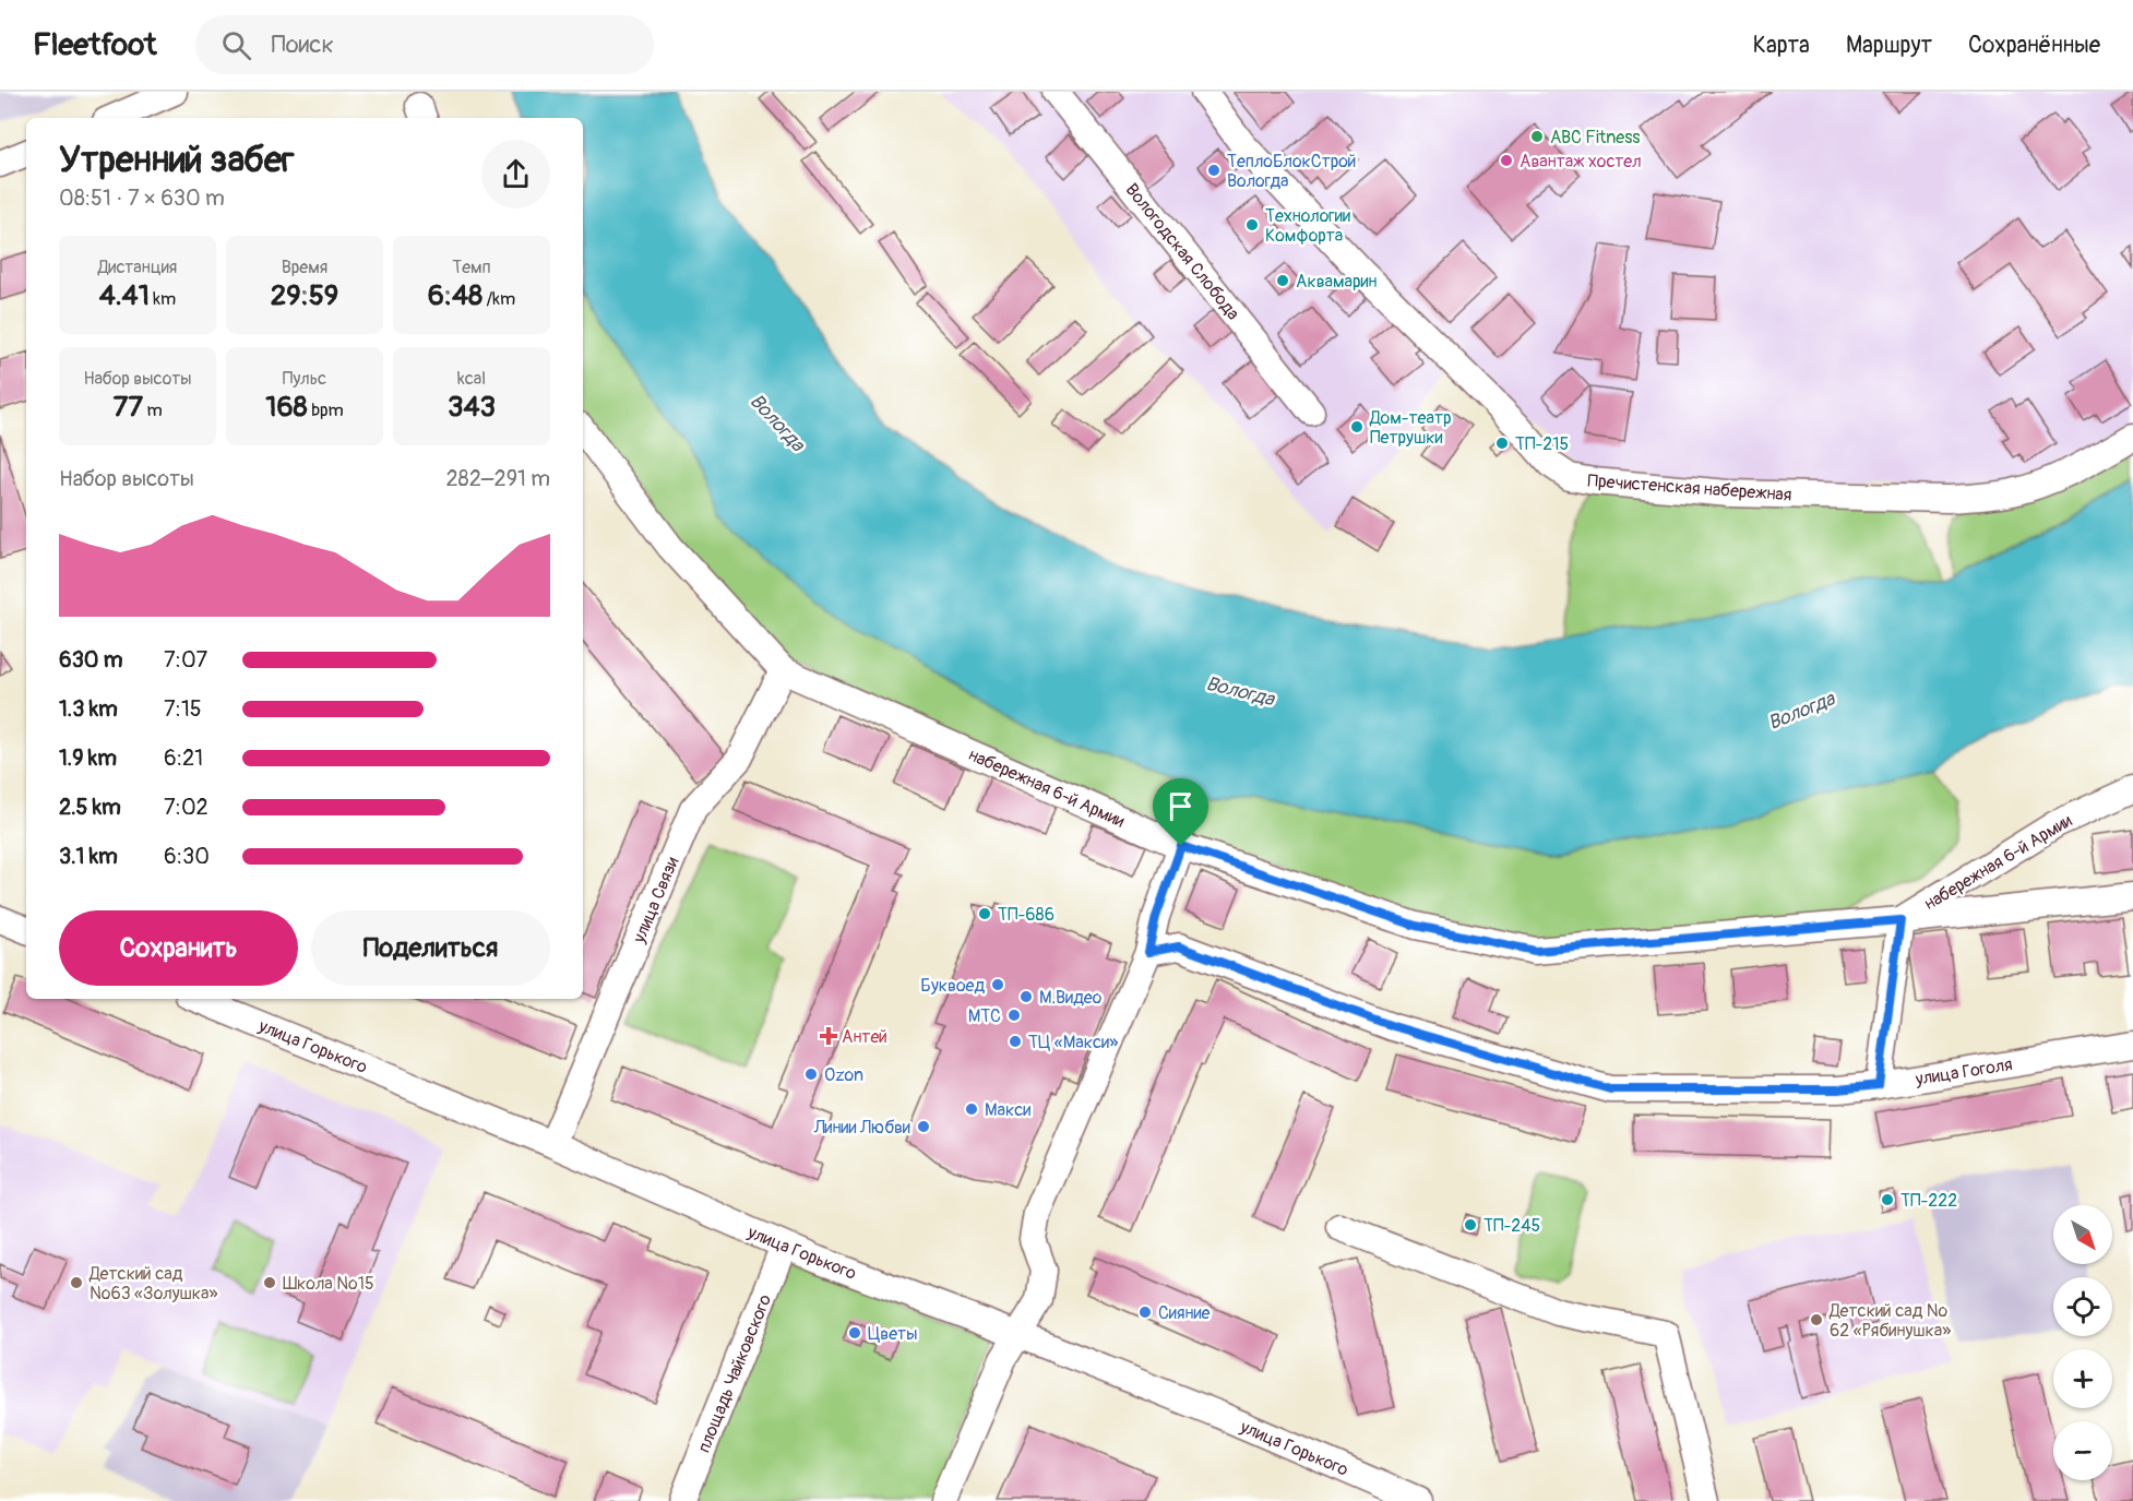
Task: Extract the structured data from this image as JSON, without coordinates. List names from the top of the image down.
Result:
{
  "streets": {
    "street": [
      "Вологодская Слобода",
      "Пречистенская набережная",
      "набережная 6-й Армии",
      "улица Связи",
      "улица Горького",
      "улица Гоголя",
      "площадь Чайковского"
    ]
  },
  "crossings": [
    ["набережная 6-й Армии", "улица Связи"],
    ["улица Связи", "улица Горького"],
    ["улица Горького", "площадь Чайковского"]
  ],
  "water": ["Вологда"],
  "places": {
    "other": [
      "ABC Fitness",
      "Авантаж хостел",
      "ТеплоБлокСтрой Вологда",
      "Технологии Комфорта",
      "Аквамарин",
      "Дом-театр Петрушки",
      "ТП-215",
      "ТП-686",
      "Буквоед",
      "М.Видео",
      "МТС",
      "ТЦ «Макси»",
      "Ozon",
      "Макси",
      "Линии Любви",
      "ТП-222",
      "ТП-245",
      "Детский сад №63 «Золушка»",
      "Школа №15",
      "Сияние",
      "Детский сад № 62 «Рябинушка»",
      "Цветы"
    ],
    "health": ["Антей"]
  },
  "north": "bottom right",
  "page": {
    "header": "Fleetfoot",
    "search": "Поиск",
    "nav": ["Карта", "Маршрут", "Сохранённые"],
    "heading": ["Утренний забег", "08:51 · 7 × 630 m"],
    "stats": [
      ["Дистанция", "4.41 km"],
      ["Время", "29:59"],
      ["Темп", "6:48 /km"],
      ["Набор высоты", "77 m"],
      ["Пульс", "168 bpm"],
      ["kcal", "343"]
    ],
    "chart": ["Набор высоты", "282–291 m"],
    "list": [
      {
        "name": "630 m",
        "note": "7:07"
      },
      {
        "name": "1.3 km",
        "note": "7:15"
      },
      {
        "name": "1.9 km",
        "note": "6:21"
      },
      {
        "name": "2.5 km",
        "note": "7:02"
      },
      {
        "name": "3.1 km",
        "note": "6:30"
      }
    ],
    "buttons": ["Сохранить", "Поделиться"],
    "map_buttons": ["+", "−"]
  }
}
